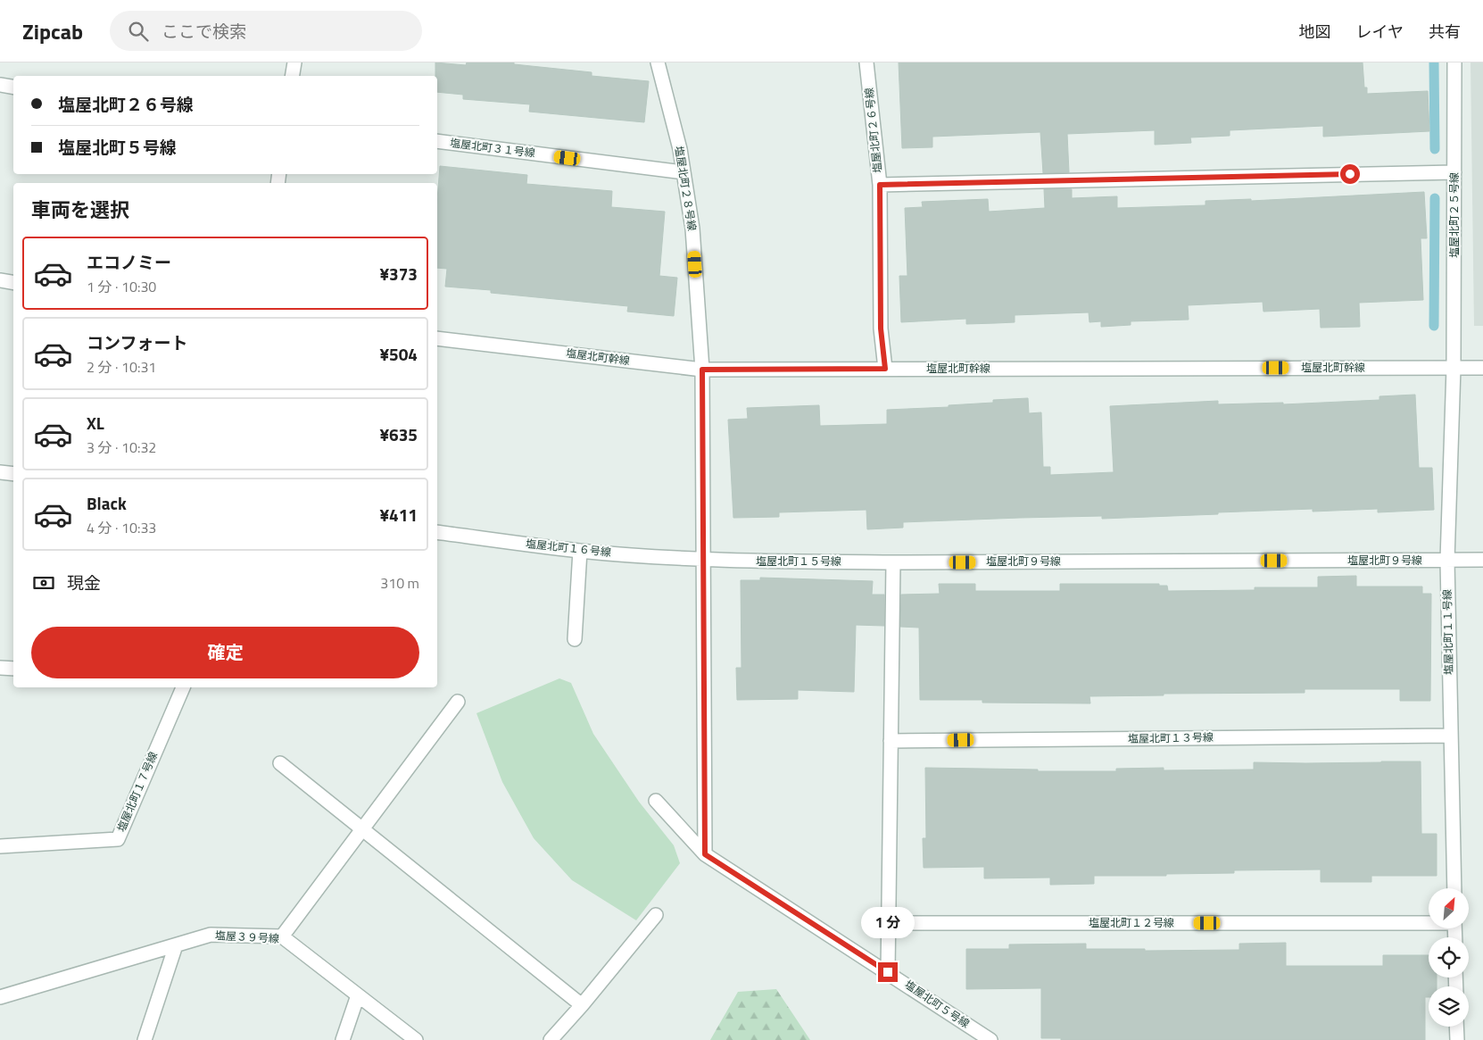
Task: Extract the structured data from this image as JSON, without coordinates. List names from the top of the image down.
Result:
{
  "streets": {
    "street": [
      "塩屋北町２６号線",
      "塩屋北町３１号線",
      "塩屋北町２８号線",
      "塩屋北町２５号線",
      "塩屋北町幹線",
      "塩屋北町１６号線",
      "塩屋北町９号線",
      "塩屋北町１５号線",
      "塩屋北町１１号線",
      "塩屋北町１３号線",
      "塩屋北町１７号線",
      "塩屋北町１２号線",
      "塩屋３９号線",
      "塩屋北町５号線"
    ]
  },
  "crossings": [
    ["塩屋北町２６号線", "塩屋北町２５号線"],
    ["塩屋北町３１号線", "塩屋北町２８号線"],
    ["塩屋北町２８号線", "塩屋北町幹線"],
    ["塩屋北町２５号線", "塩屋北町幹線"],
    ["塩屋北町２５号線", "塩屋北町１１号線"],
    ["塩屋北町幹線", "塩屋北町１１号線"],
    ["塩屋北町１６号線", "塩屋北町１５号線"],
    ["塩屋北町９号線", "塩屋北町１５号線"],
    ["塩屋北町９号線", "塩屋北町１１号線"],
    ["塩屋北町１１号線", "塩屋北町１３号線"]
  ],
  "north": "top right",
  "page": {
    "header": "Zipcab",
    "search": "ここで検索",
    "nav": ["地図", "レイヤ", "共有"],
    "banner": ["塩屋北町２６号線", "塩屋北町５号線"],
    "heading": "車両を選択",
    "list": [
      {
        "name": "エコノミー",
        "note": "1 分 · 10:30",
        "value": "¥373"
      },
      {
        "name": "コンフォート",
        "note": "2 分 · 10:31",
        "value": "¥504"
      },
      {
        "name": "XL",
        "note": "3 分 · 10:32",
        "value": "¥635"
      },
      {
        "name": "Black",
        "note": "4 分 · 10:33",
        "value": "¥411"
      }
    ],
    "pay": ["現金", "310 m"],
    "buttons": "確定",
    "bubble": "1 分"
  }
}
